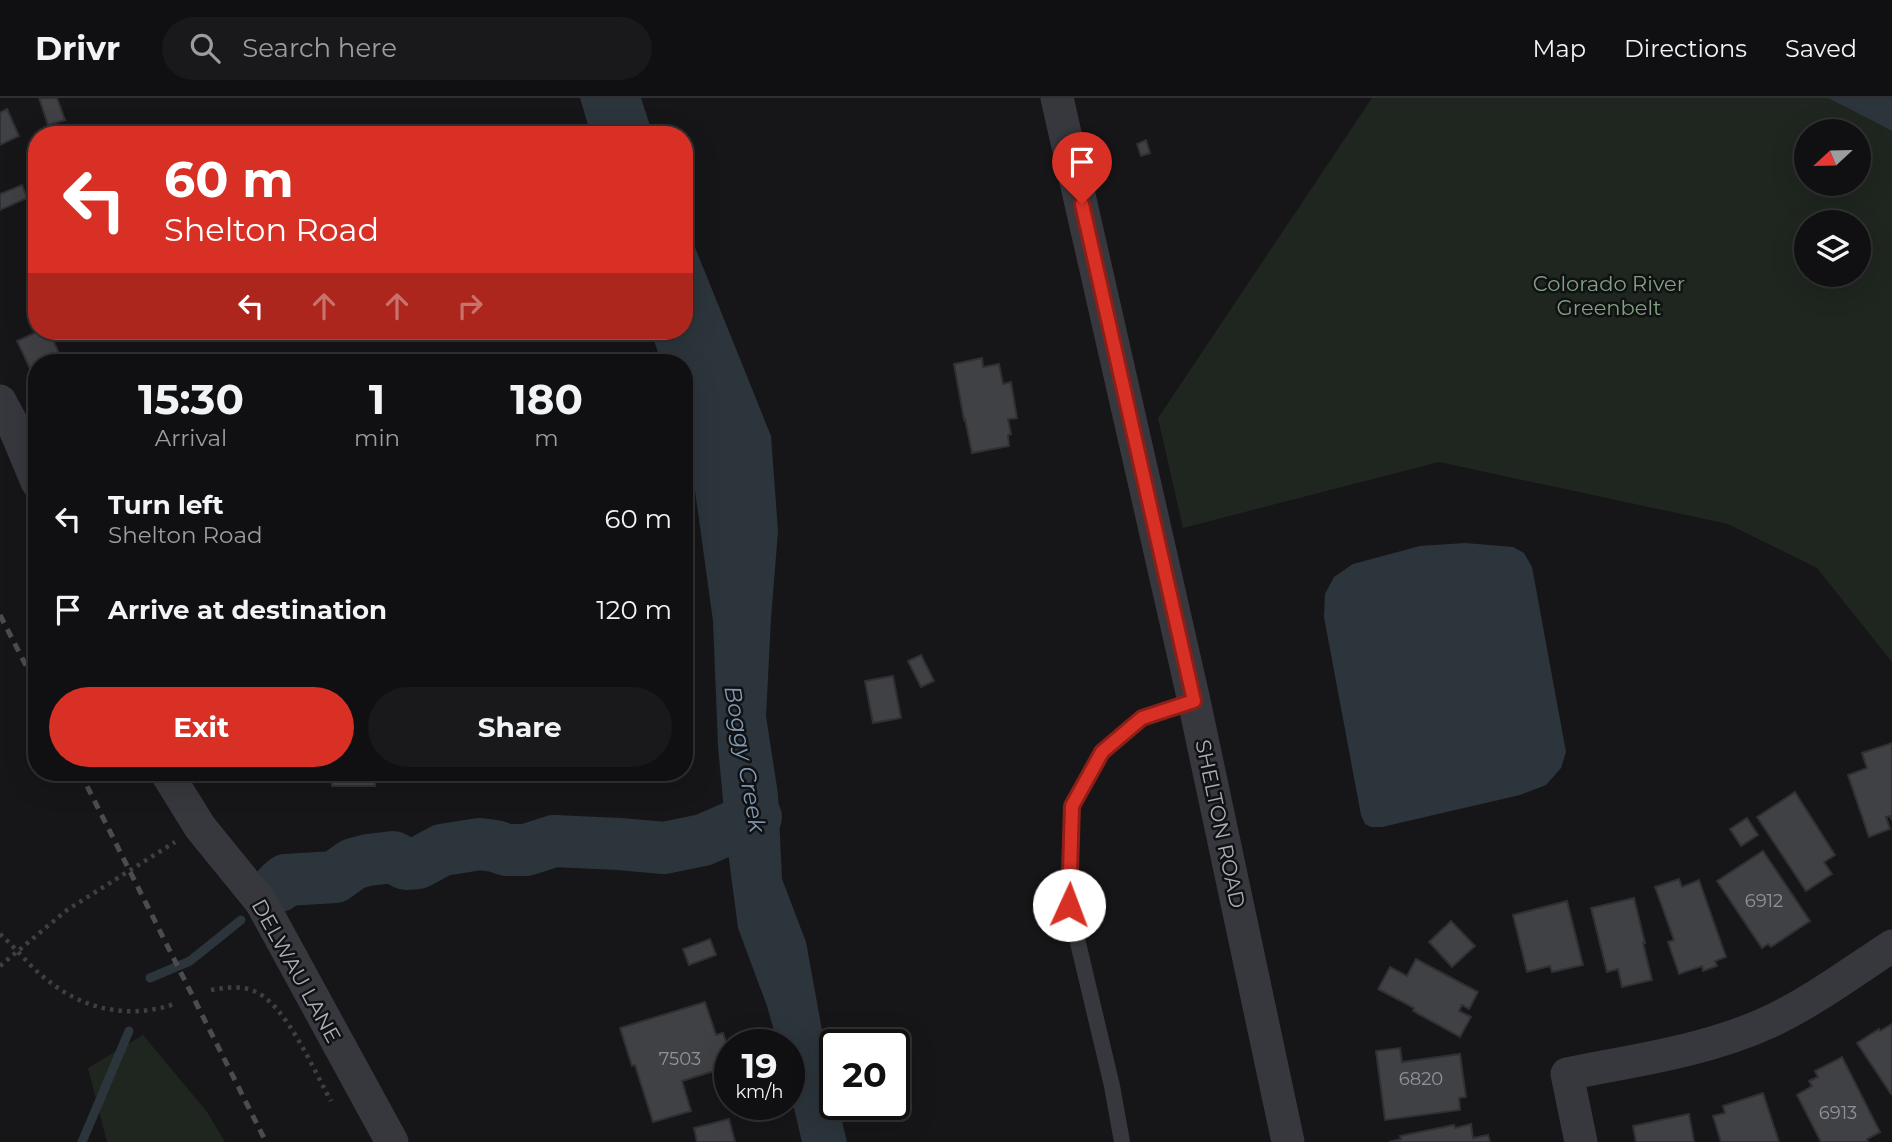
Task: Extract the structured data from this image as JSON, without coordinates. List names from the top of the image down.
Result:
{
  "streets": {
    "street": ["SHELTON ROAD", "DELWAU LANE"]
  },
  "water": ["Boggy Creek"],
  "parks": ["Colorado River Greenbelt"],
  "house_numbers": [
    "6912",
    "7503",
    "6820",
    "6913"
  ],
  "north": "left",
  "page": {
    "header": "Drivr",
    "search": "Search here",
    "nav": ["Map", "Directions", "Saved"],
    "turn": ["60 m", "Shelton Road"],
    "eta": [
      "15:30",
      "Arrival",
      "1",
      "min",
      "180",
      "m"
    ],
    "list": [
      {
        "name": "Turn left",
        "note": "Shelton Road",
        "value": "60 m"
      },
      {
        "name": "Arrive at destination",
        "value": "120 m"
      }
    ],
    "buttons": ["Exit", "Share"],
    "speed": "19 km/h",
    "limit": "20"
  }
}
